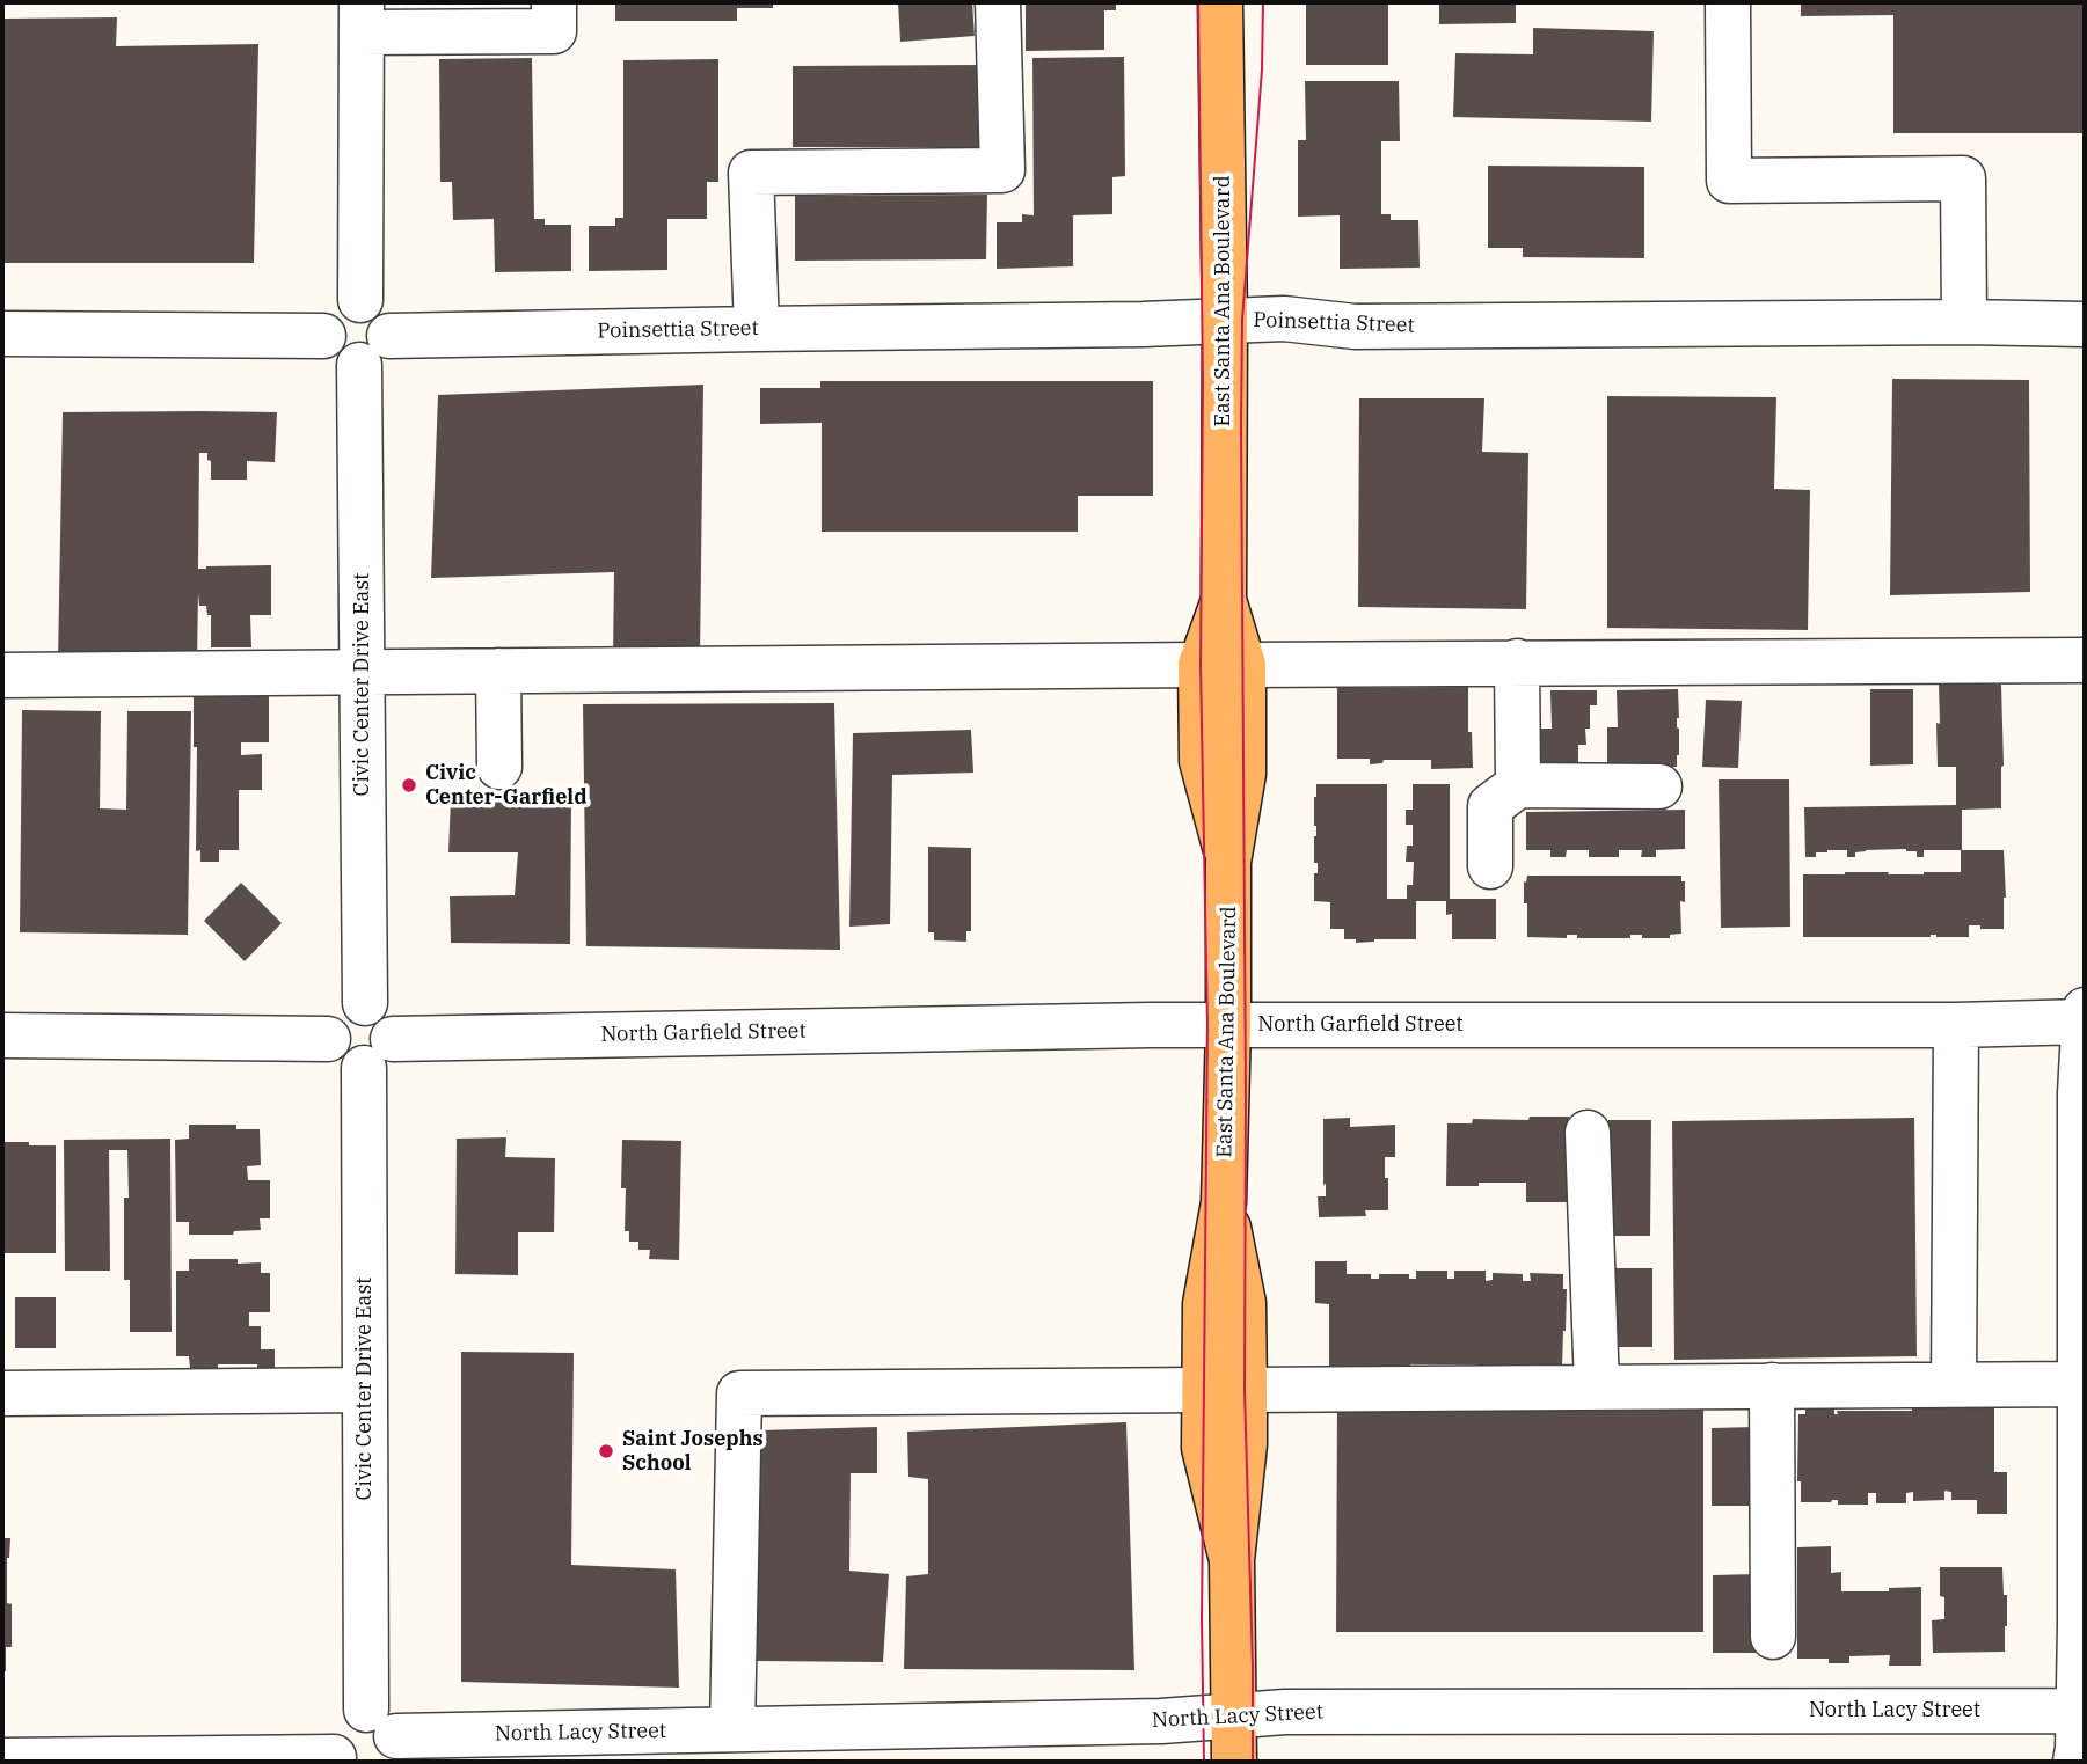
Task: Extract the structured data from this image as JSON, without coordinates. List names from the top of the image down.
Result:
{
  "streets": {
    "main road": ["East Santa Ana Boulevard"],
    "street": [
      "Poinsettia Street",
      "Civic Center Drive East",
      "North Garfield Street",
      "North Lacy Street"
    ]
  },
  "crossings": [
    ["East Santa Ana Boulevard", "Poinsettia Street"],
    ["East Santa Ana Boulevard", "North Garfield Street"],
    ["East Santa Ana Boulevard", "North Lacy Street"],
    ["Poinsettia Street", "Civic Center Drive East"],
    ["Civic Center Drive East", "North Garfield Street"],
    ["Civic Center Drive East", "North Lacy Street"]
  ],
  "places": ["Civic Center-Garfield", "Saint Josephs School"]
}
